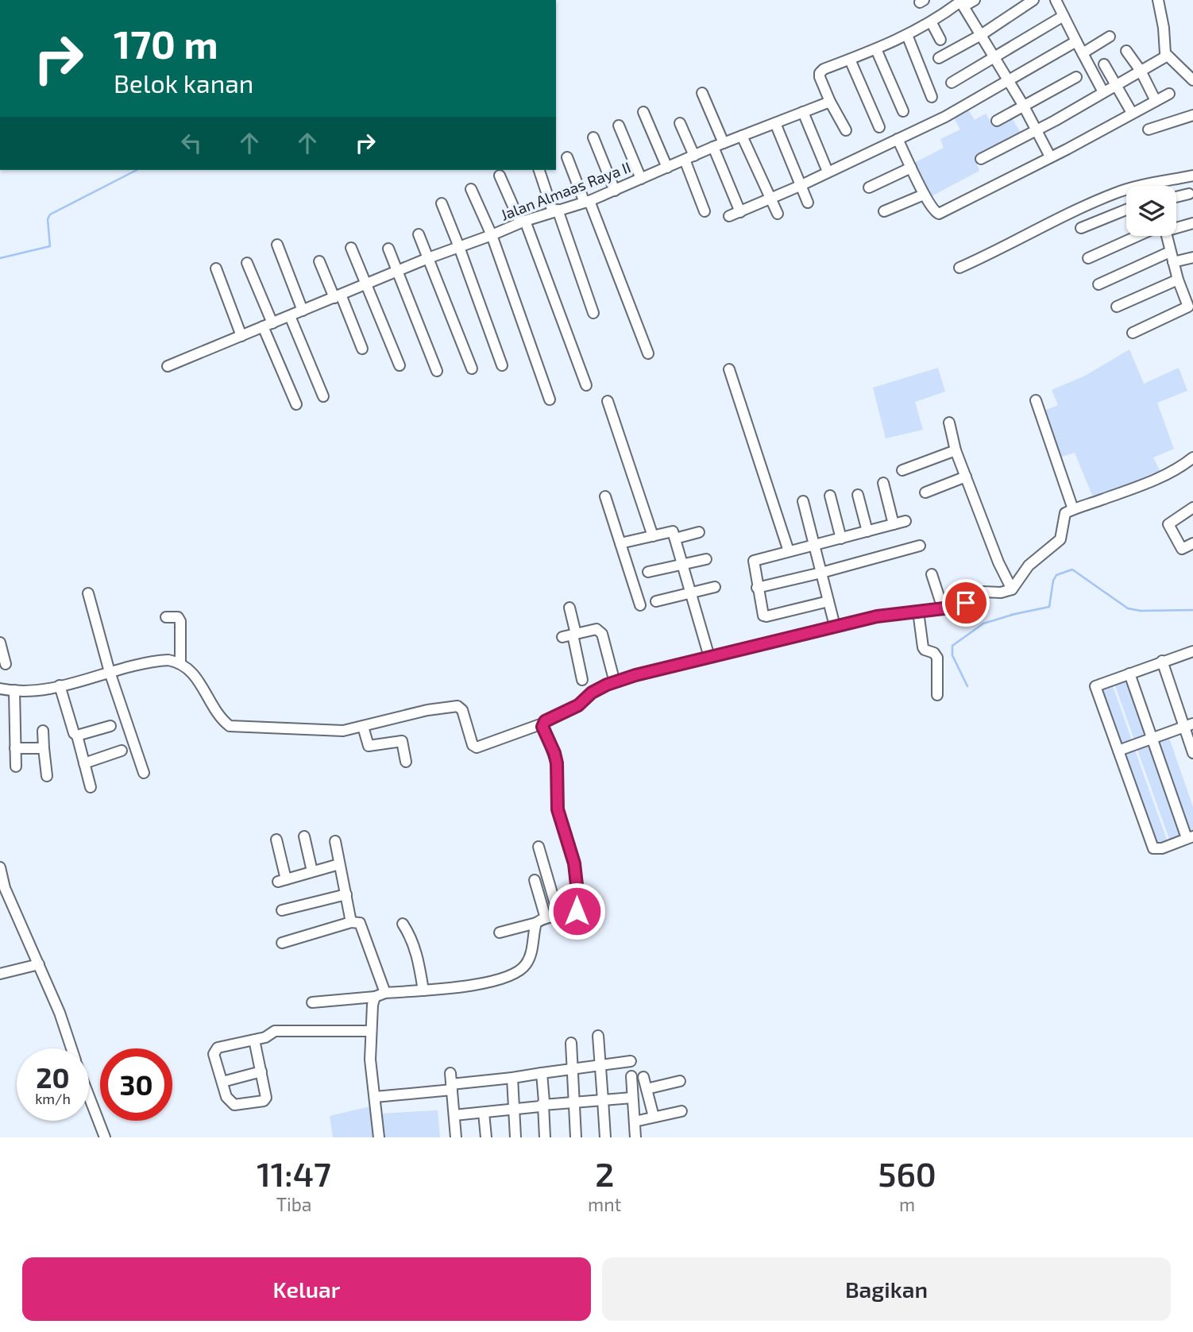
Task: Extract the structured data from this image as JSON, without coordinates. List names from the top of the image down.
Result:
{
  "streets": {
    "street": ["Jalan Almaas Raya II"]
  },
  "page": {
    "turn": ["170 m", "Belok kanan"],
    "speed": "20 km/h",
    "limit": "30",
    "eta": [
      "11:47",
      "Tiba",
      "2",
      "mnt",
      "560",
      "m"
    ],
    "buttons": ["Keluar", "Bagikan"]
  }
}
